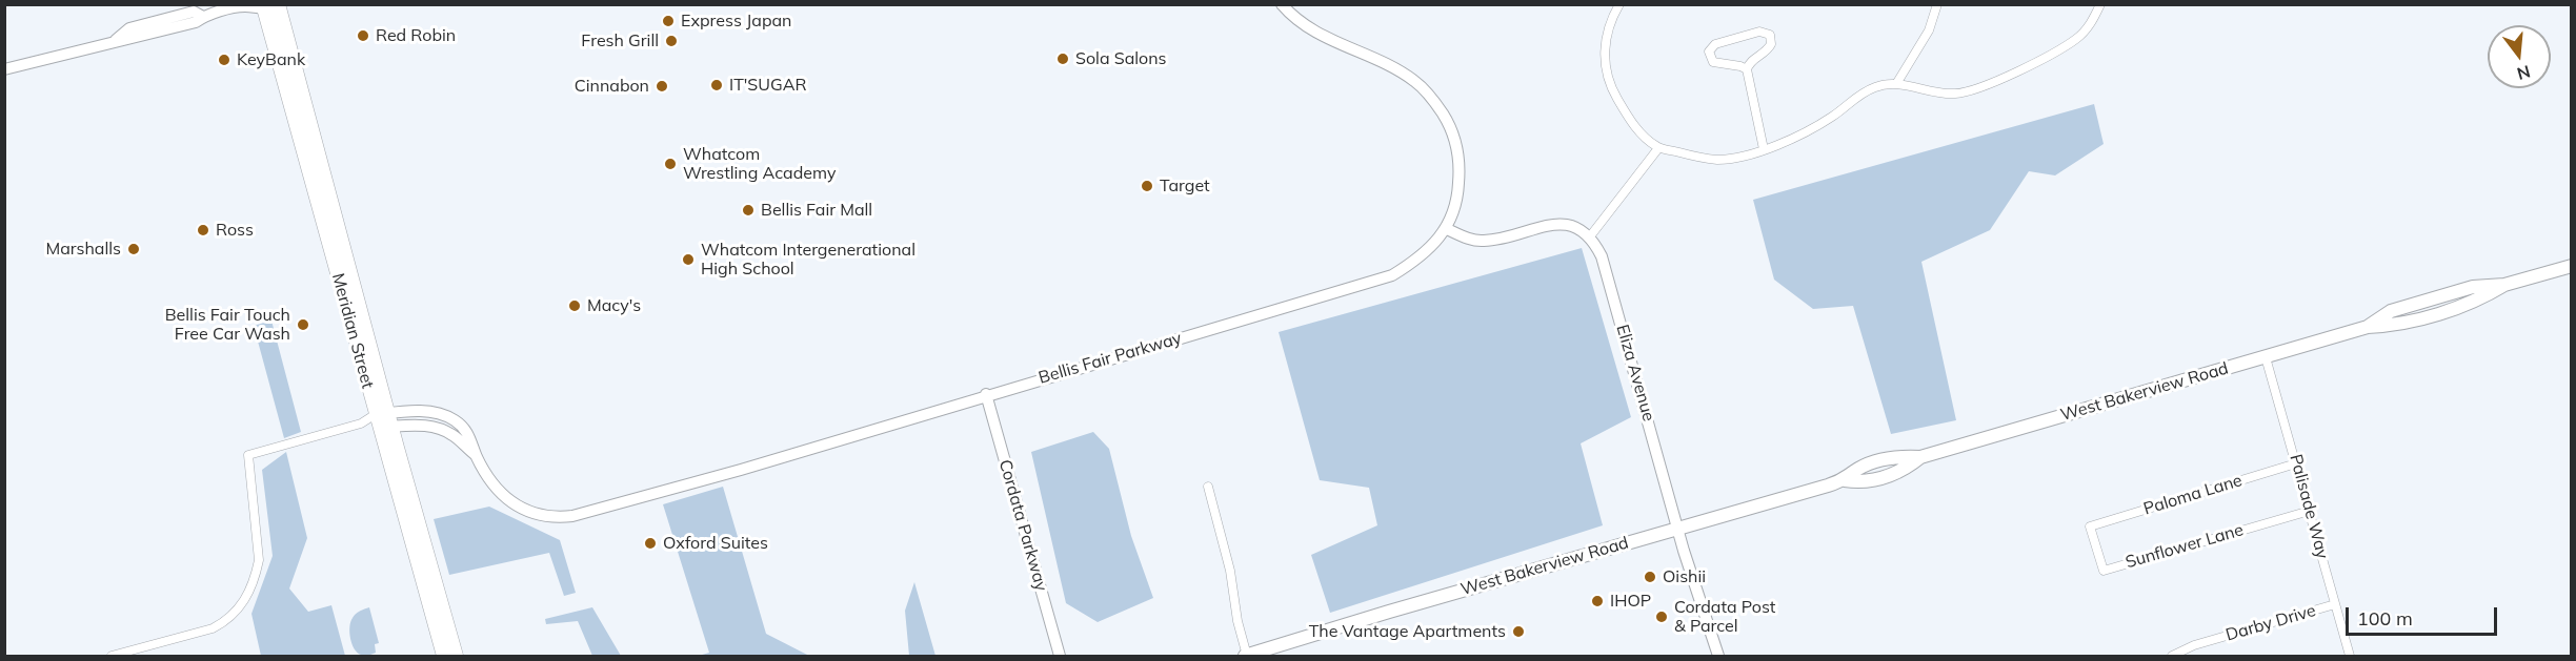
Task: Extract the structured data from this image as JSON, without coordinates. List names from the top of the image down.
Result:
{
  "streets": {
    "highway": ["Meridian Street"],
    "main road": ["West Bakerview Road"],
    "street": [
      "Bellis Fair Parkway",
      "Eliza Avenue",
      "Paloma Lane",
      "Palisade Way",
      "Cordata Parkway",
      "Sunflower Lane",
      "Darby Drive"
    ]
  },
  "crossings": [
    ["Meridian Street", "Bellis Fair Parkway"],
    ["Bellis Fair Parkway", "Cordata Parkway"],
    ["Eliza Avenue", "West Bakerview Road"],
    ["West Bakerview Road", "Palisade Way"],
    ["Paloma Lane", "Palisade Way"],
    ["Paloma Lane", "Sunflower Lane"],
    ["Palisade Way", "Sunflower Lane"],
    ["Palisade Way", "Darby Drive"]
  ],
  "places": [
    "Express Japan",
    "Red Robin",
    "Fresh Grill",
    "Sola Salons",
    "KeyBank",
    "IT'SUGAR",
    "Cinnabon",
    "Whatcom Wrestling Academy",
    "Target",
    "Bellis Fair Mall",
    "Ross",
    "Marshalls",
    "Whatcom Intergenerational High School",
    "Macy's",
    "Bellis Fair Touch Free Car Wash",
    "Oxford Suites",
    "Oishii",
    "IHOP",
    "Cordata Post & Parcel",
    "The Vantage Apartments"
  ],
  "scale_bar": "100 m",
  "north": "bottom"
}
